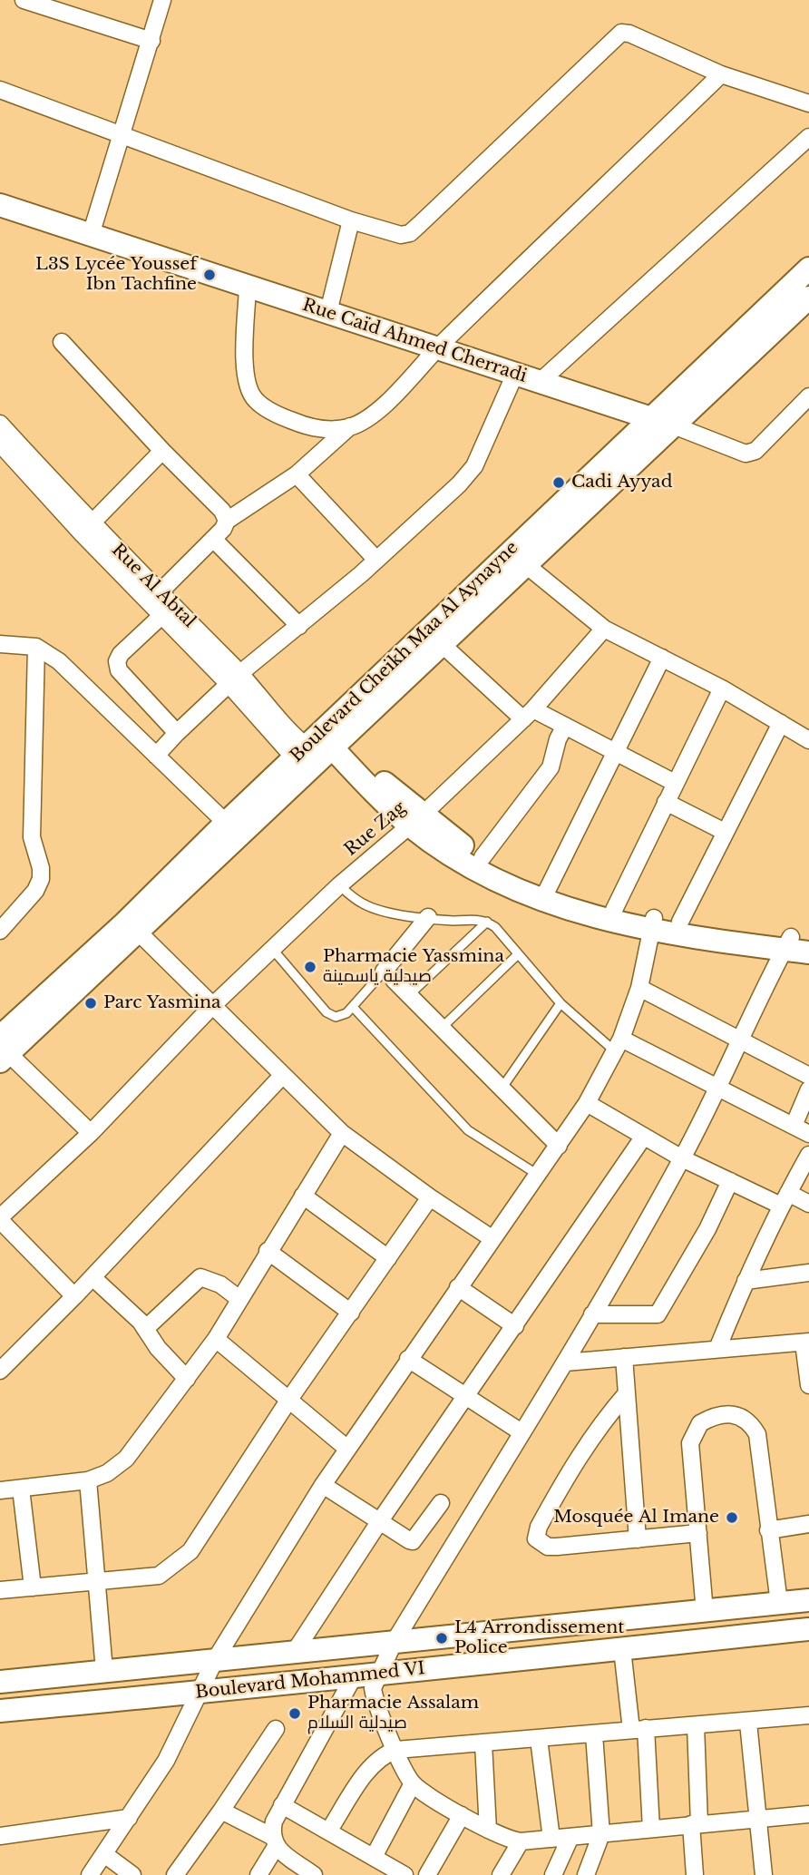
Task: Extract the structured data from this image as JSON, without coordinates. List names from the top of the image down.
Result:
{
  "streets": {
    "street": [
      "Rue Caïd Ahmed Cherradi",
      "Rue Al Abtal",
      "Boulevard Cheikh Maa Al Aynayne",
      "Rue Zag",
      "Boulevard Mohammed VI"
    ]
  },
  "crossings": [
    ["Rue Caïd Ahmed Cherradi", "Boulevard Cheikh Maa Al Aynayne"],
    ["Rue Al Abtal", "Boulevard Cheikh Maa Al Aynayne"]
  ],
  "places": [
    "L3S Lycée Youssef Ibn Tachfine",
    "Cadi Ayyad",
    "Pharmacie Yassmina صيدلية ياسمينة",
    "Parc Yasmina",
    "Mosquée Al Imane",
    "L4 Arrondissement Police",
    "Pharmacie Assalam صيدلية السلام"
  ]
}
